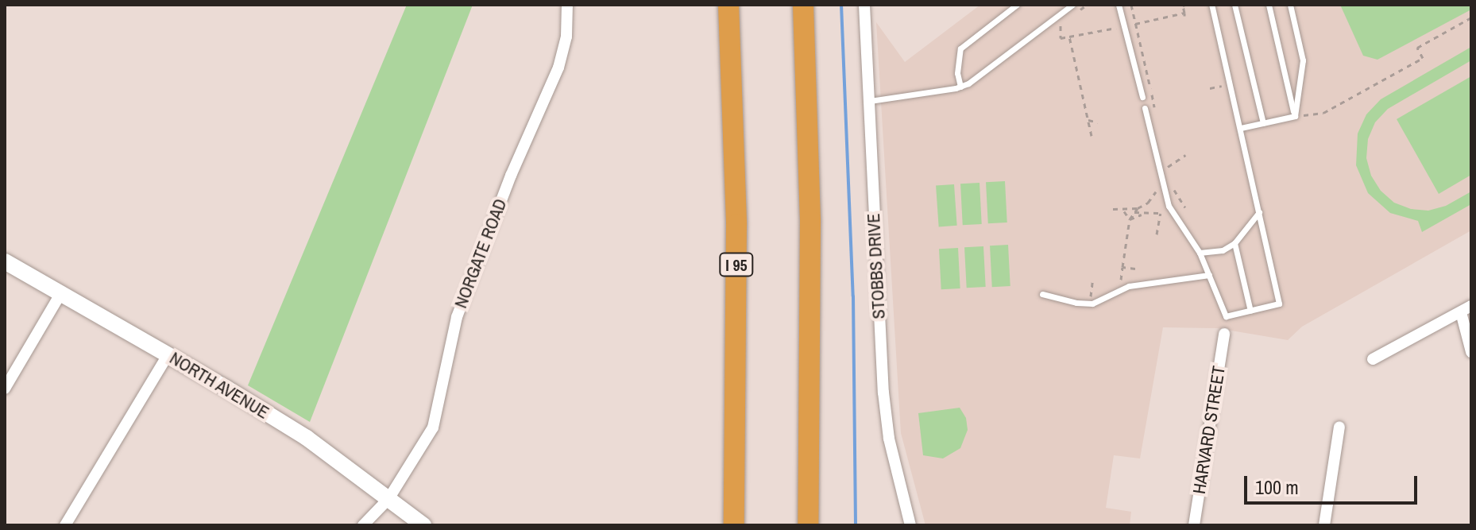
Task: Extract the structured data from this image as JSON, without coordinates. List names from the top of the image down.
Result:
{
  "streets": {
    "highway": ["I 95"],
    "main road": ["NORTH AVENUE"],
    "street": ["NORGATE ROAD", "STOBBS DRIVE", "HARVARD STREET"]
  },
  "crossings": [
    ["NORGATE ROAD", "NORTH AVENUE"]
  ],
  "scale_bar": "100 m"
}
